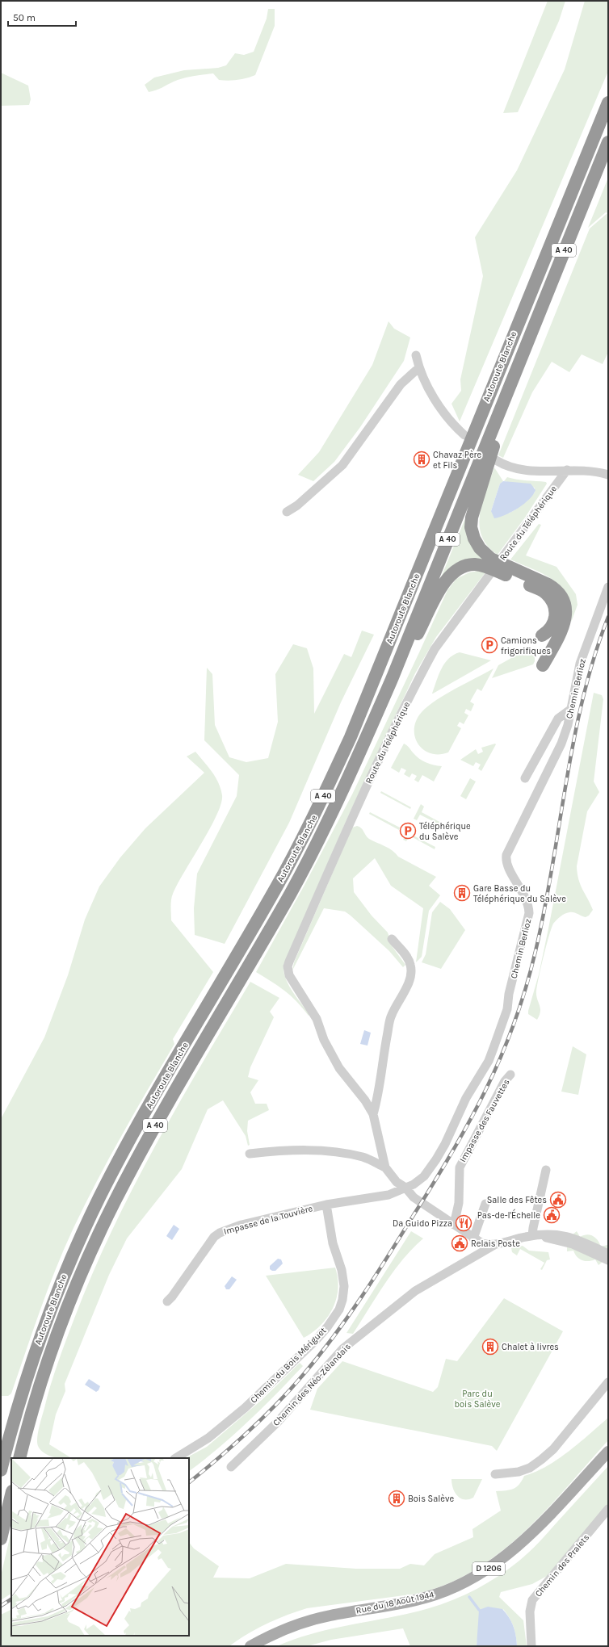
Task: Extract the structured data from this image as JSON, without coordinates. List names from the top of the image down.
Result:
{
  "streets": {
    "highway": ["A 40", "Autoroute Blanche"],
    "main road": ["D 1206", "Rue du 18 Août 1944"],
    "street": [
      "Route du Téléphérique",
      "Chemin Berlioz",
      "Impasse des Fauvettes",
      "Impasse de la Touvière",
      "Chemin du Bois Mériguet",
      "Chemin des Néo-Zélandais",
      "Chemin des Pralets"
    ]
  },
  "crossings": [
    ["Impasse de la Touvière", "Chemin du Bois Mériguet"]
  ],
  "parks": ["Parc du bois Salève"],
  "places": {
    "building": [
      "Chavaz Père et Fils",
      "Gare Basse du Téléphérique du Salève",
      "Chalet à livres",
      "Bois Salève"
    ],
    "parking": ["Camions frigorifiques", "Téléphérique du Salève"],
    "public building": ["Salle des Fêtes", "Pas-de-l'Échelle", "Relais Poste"],
    "restaurant": ["Da Guido Pizza"]
  },
  "scale_bar": "50 m"
}
